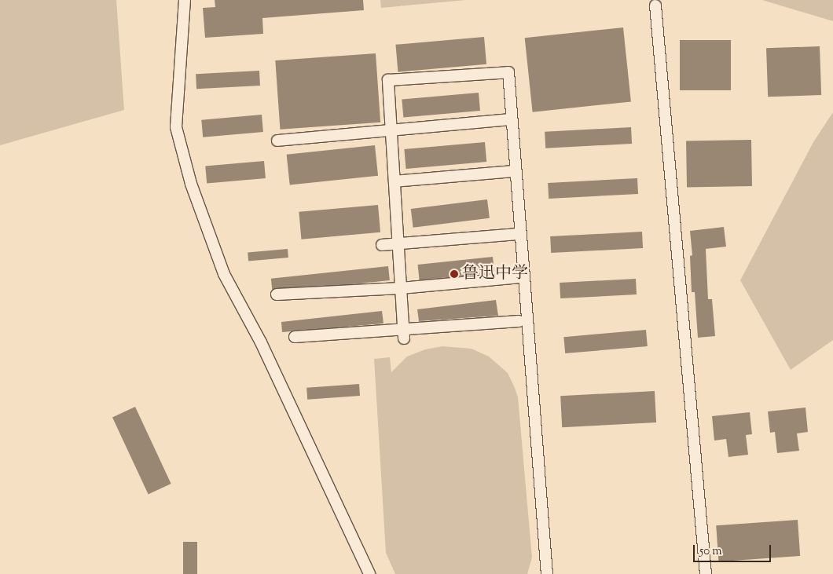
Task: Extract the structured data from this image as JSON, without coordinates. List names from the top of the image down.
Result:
{
  "places": ["鲁迅中学"],
  "scale_bar": "50 m"
}
